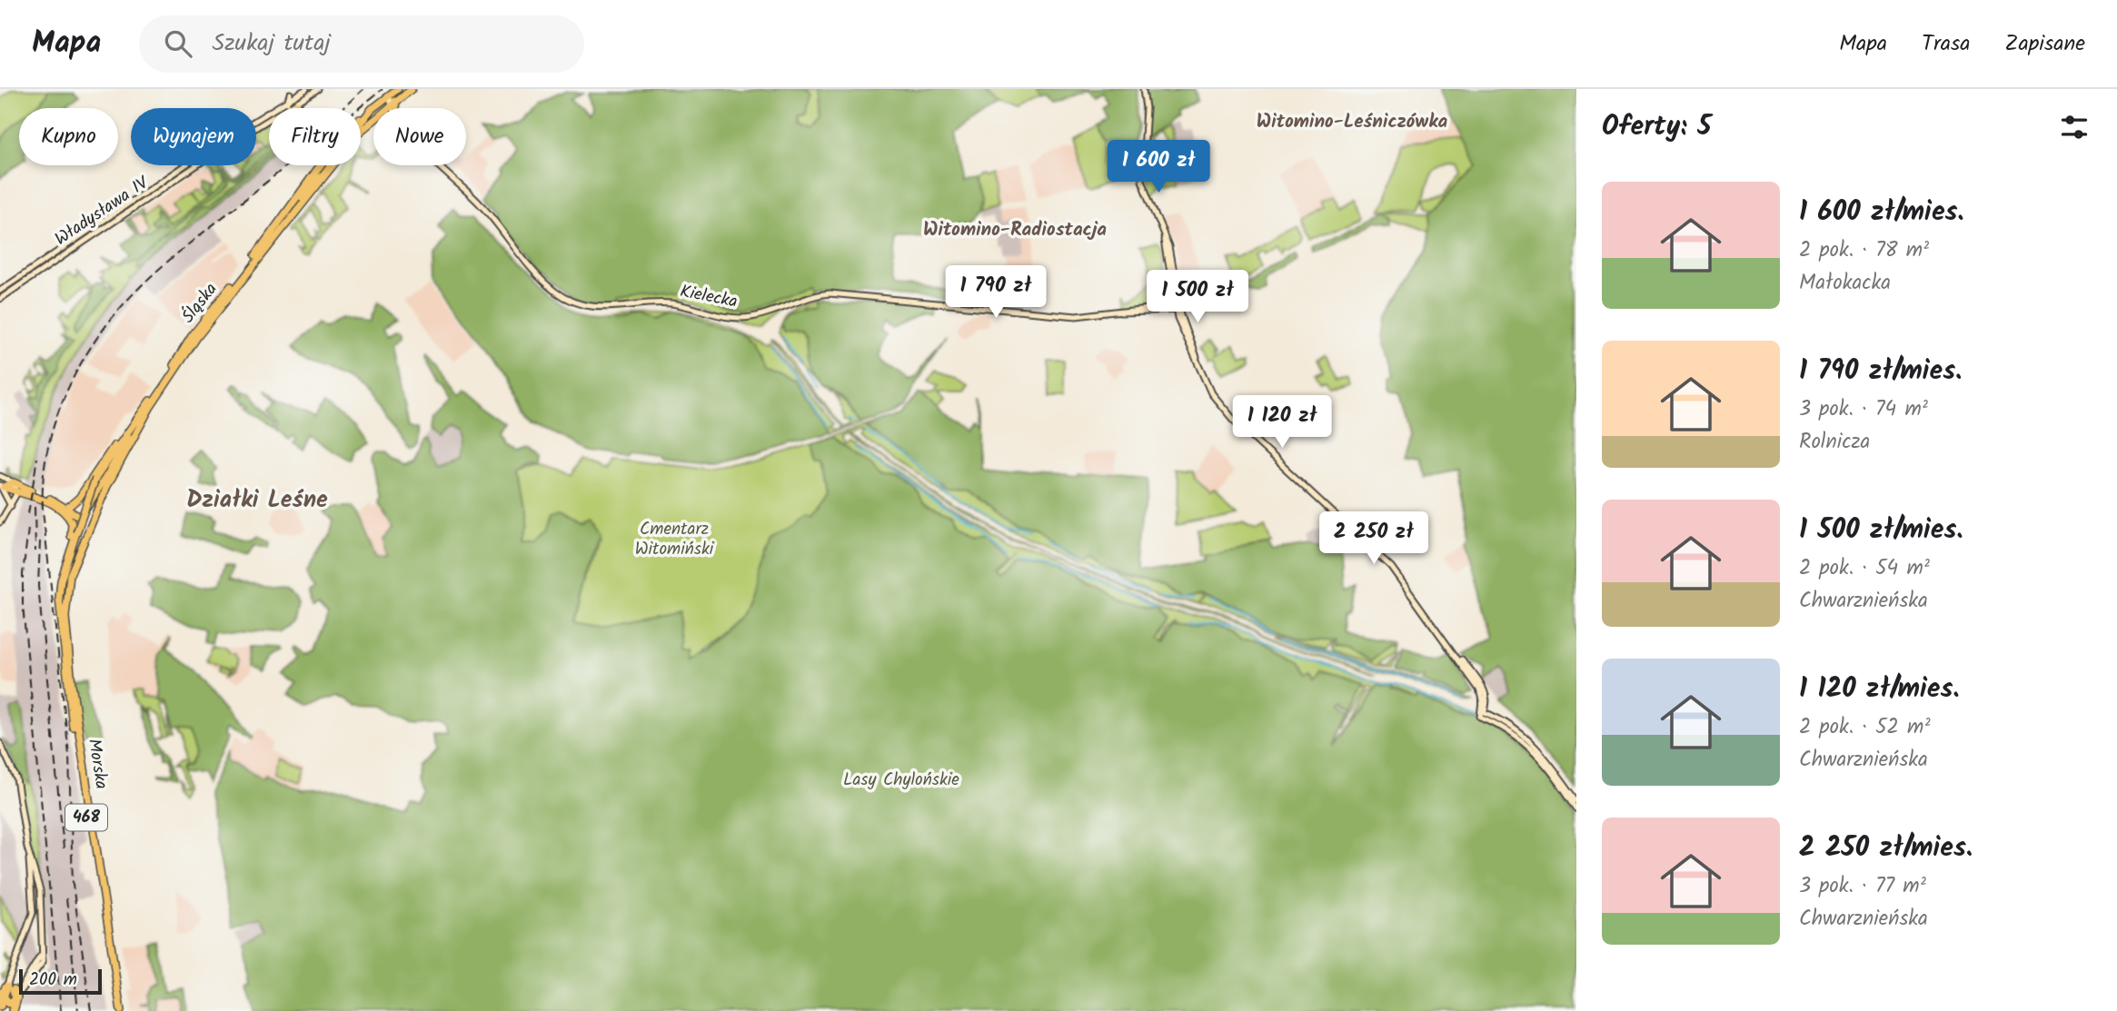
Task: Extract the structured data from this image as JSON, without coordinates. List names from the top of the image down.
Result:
{
  "streets": {
    "main road": [
      "Władysława IV",
      "Kielecka",
      "Śląska",
      "Morska",
      "468"
    ]
  },
  "crossings": [
    ["Kielecka", "468"],
    ["Śląska", "Morska"],
    ["Śląska", "468"]
  ],
  "districts": ["Witomino-Leśniczówka", "Witomino-Radiostacja", "Działki Leśne"],
  "parks": ["Cmentarz Witomiński", "Lasy Chylońskie"],
  "scale_bar": "200 m",
  "page": {
    "header": "Mapa",
    "search": "Szukaj tutaj",
    "nav": ["Mapa", "Trasa", "Zapisane"],
    "heading": "Oferty: 5",
    "chip": [
      "Kupno",
      "Wynajem",
      "Filtry",
      "Nowe"
    ],
    "price": [
      "1 600 zł",
      "1 790 zł",
      "1 500 zł",
      "1 120 zł",
      "2 250 zł"
    ],
    "list": [
      {
        "name": "1 600 zł/mies.",
        "note": "2 pok. · 78 m² · Małokacka"
      },
      {
        "name": "1 790 zł/mies.",
        "note": "3 pok. · 74 m² · Rolnicza"
      },
      {
        "name": "1 500 zł/mies.",
        "note": "2 pok. · 54 m² · Chwarznieńska"
      },
      {
        "name": "1 120 zł/mies.",
        "note": "2 pok. · 52 m² · Chwarznieńska"
      },
      {
        "name": "2 250 zł/mies.",
        "note": "3 pok. · 77 m² · Chwarznieńska"
      }
    ],
    "scale": "200 m"
  }
}
